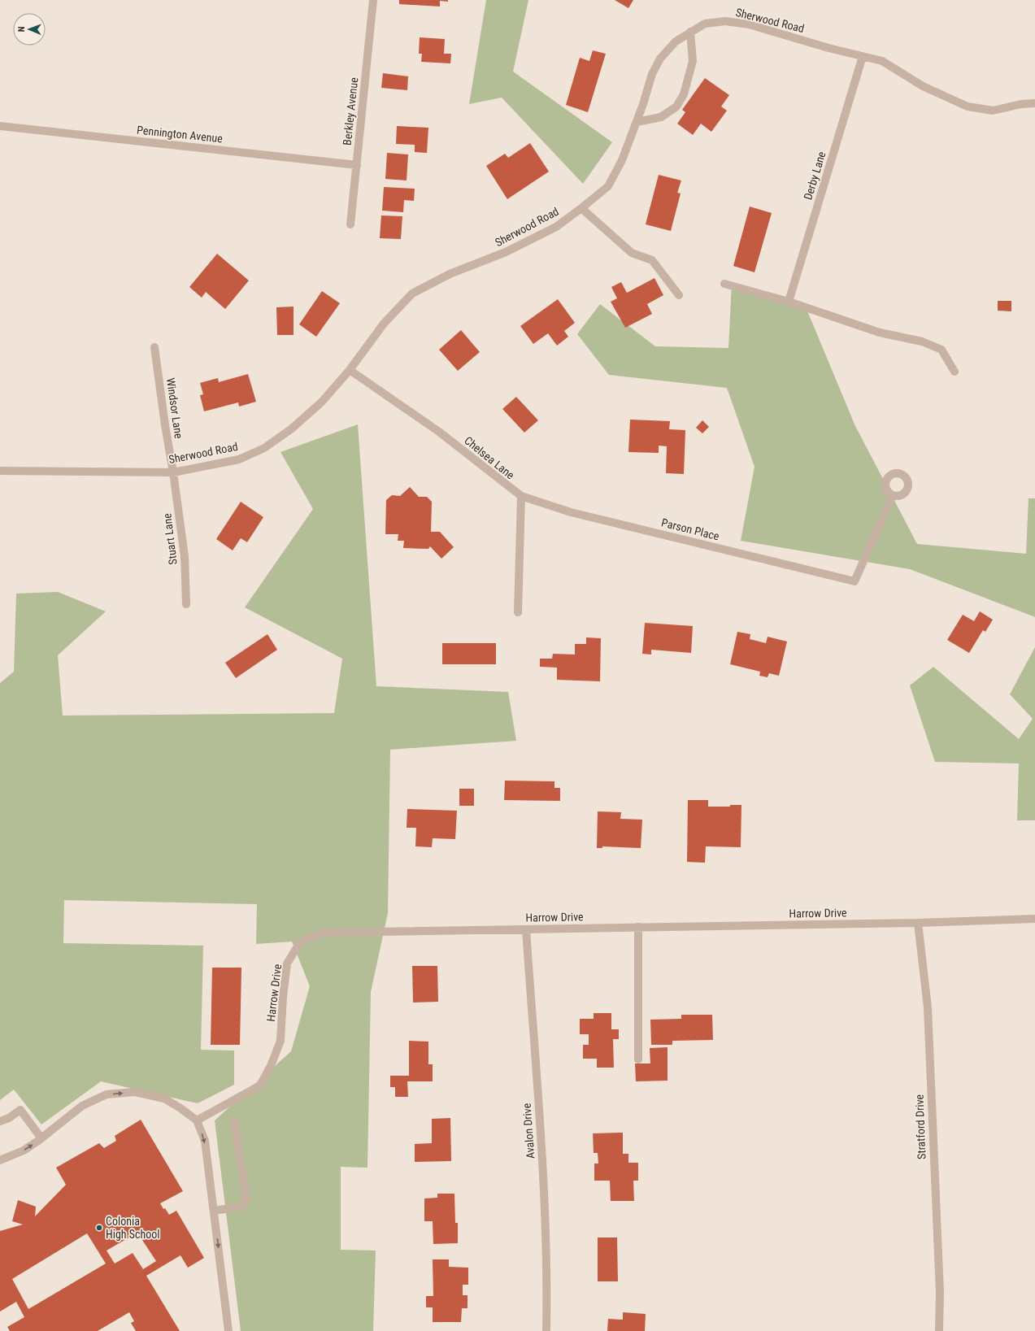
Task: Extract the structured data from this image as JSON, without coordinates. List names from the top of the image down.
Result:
{
  "streets": {
    "street": [
      "Sherwood Road",
      "Berkley Avenue",
      "Pennington Avenue",
      "Derby Lane",
      "Windsor Lane",
      "Chelsea Lane",
      "Parson Place",
      "Stuart Lane",
      "Harrow Drive",
      "Stratford Drive",
      "Avalon Drive"
    ]
  },
  "crossings": [
    ["Sherwood Road", "Derby Lane"],
    ["Sherwood Road", "Windsor Lane"],
    ["Sherwood Road", "Chelsea Lane"],
    ["Sherwood Road", "Stuart Lane"],
    ["Berkley Avenue", "Pennington Avenue"],
    ["Windsor Lane", "Stuart Lane"],
    ["Chelsea Lane", "Parson Place"],
    ["Harrow Drive", "Stratford Drive"],
    ["Harrow Drive", "Avalon Drive"]
  ],
  "places": ["Colonia High School"],
  "north": "left"
}
